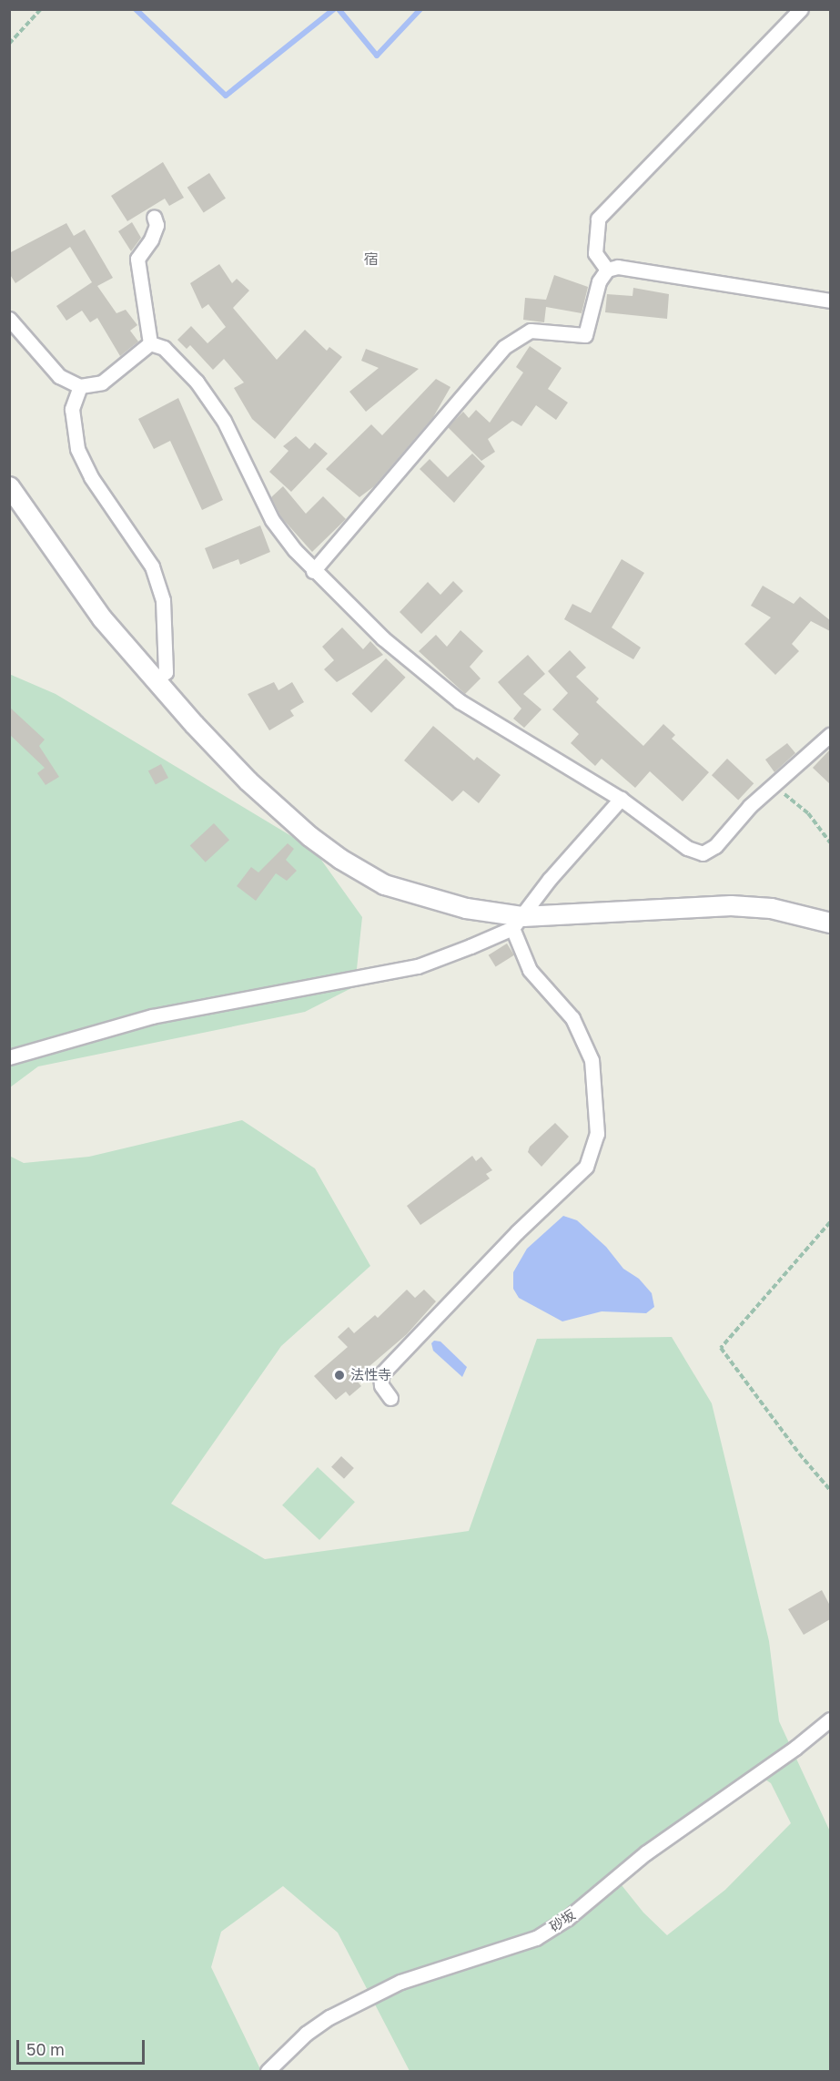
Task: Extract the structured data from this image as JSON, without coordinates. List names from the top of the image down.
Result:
{
  "streets": {
    "street": ["砂坂"]
  },
  "districts": ["宿"],
  "places": ["法性寺"],
  "scale_bar": "50 m"
}
